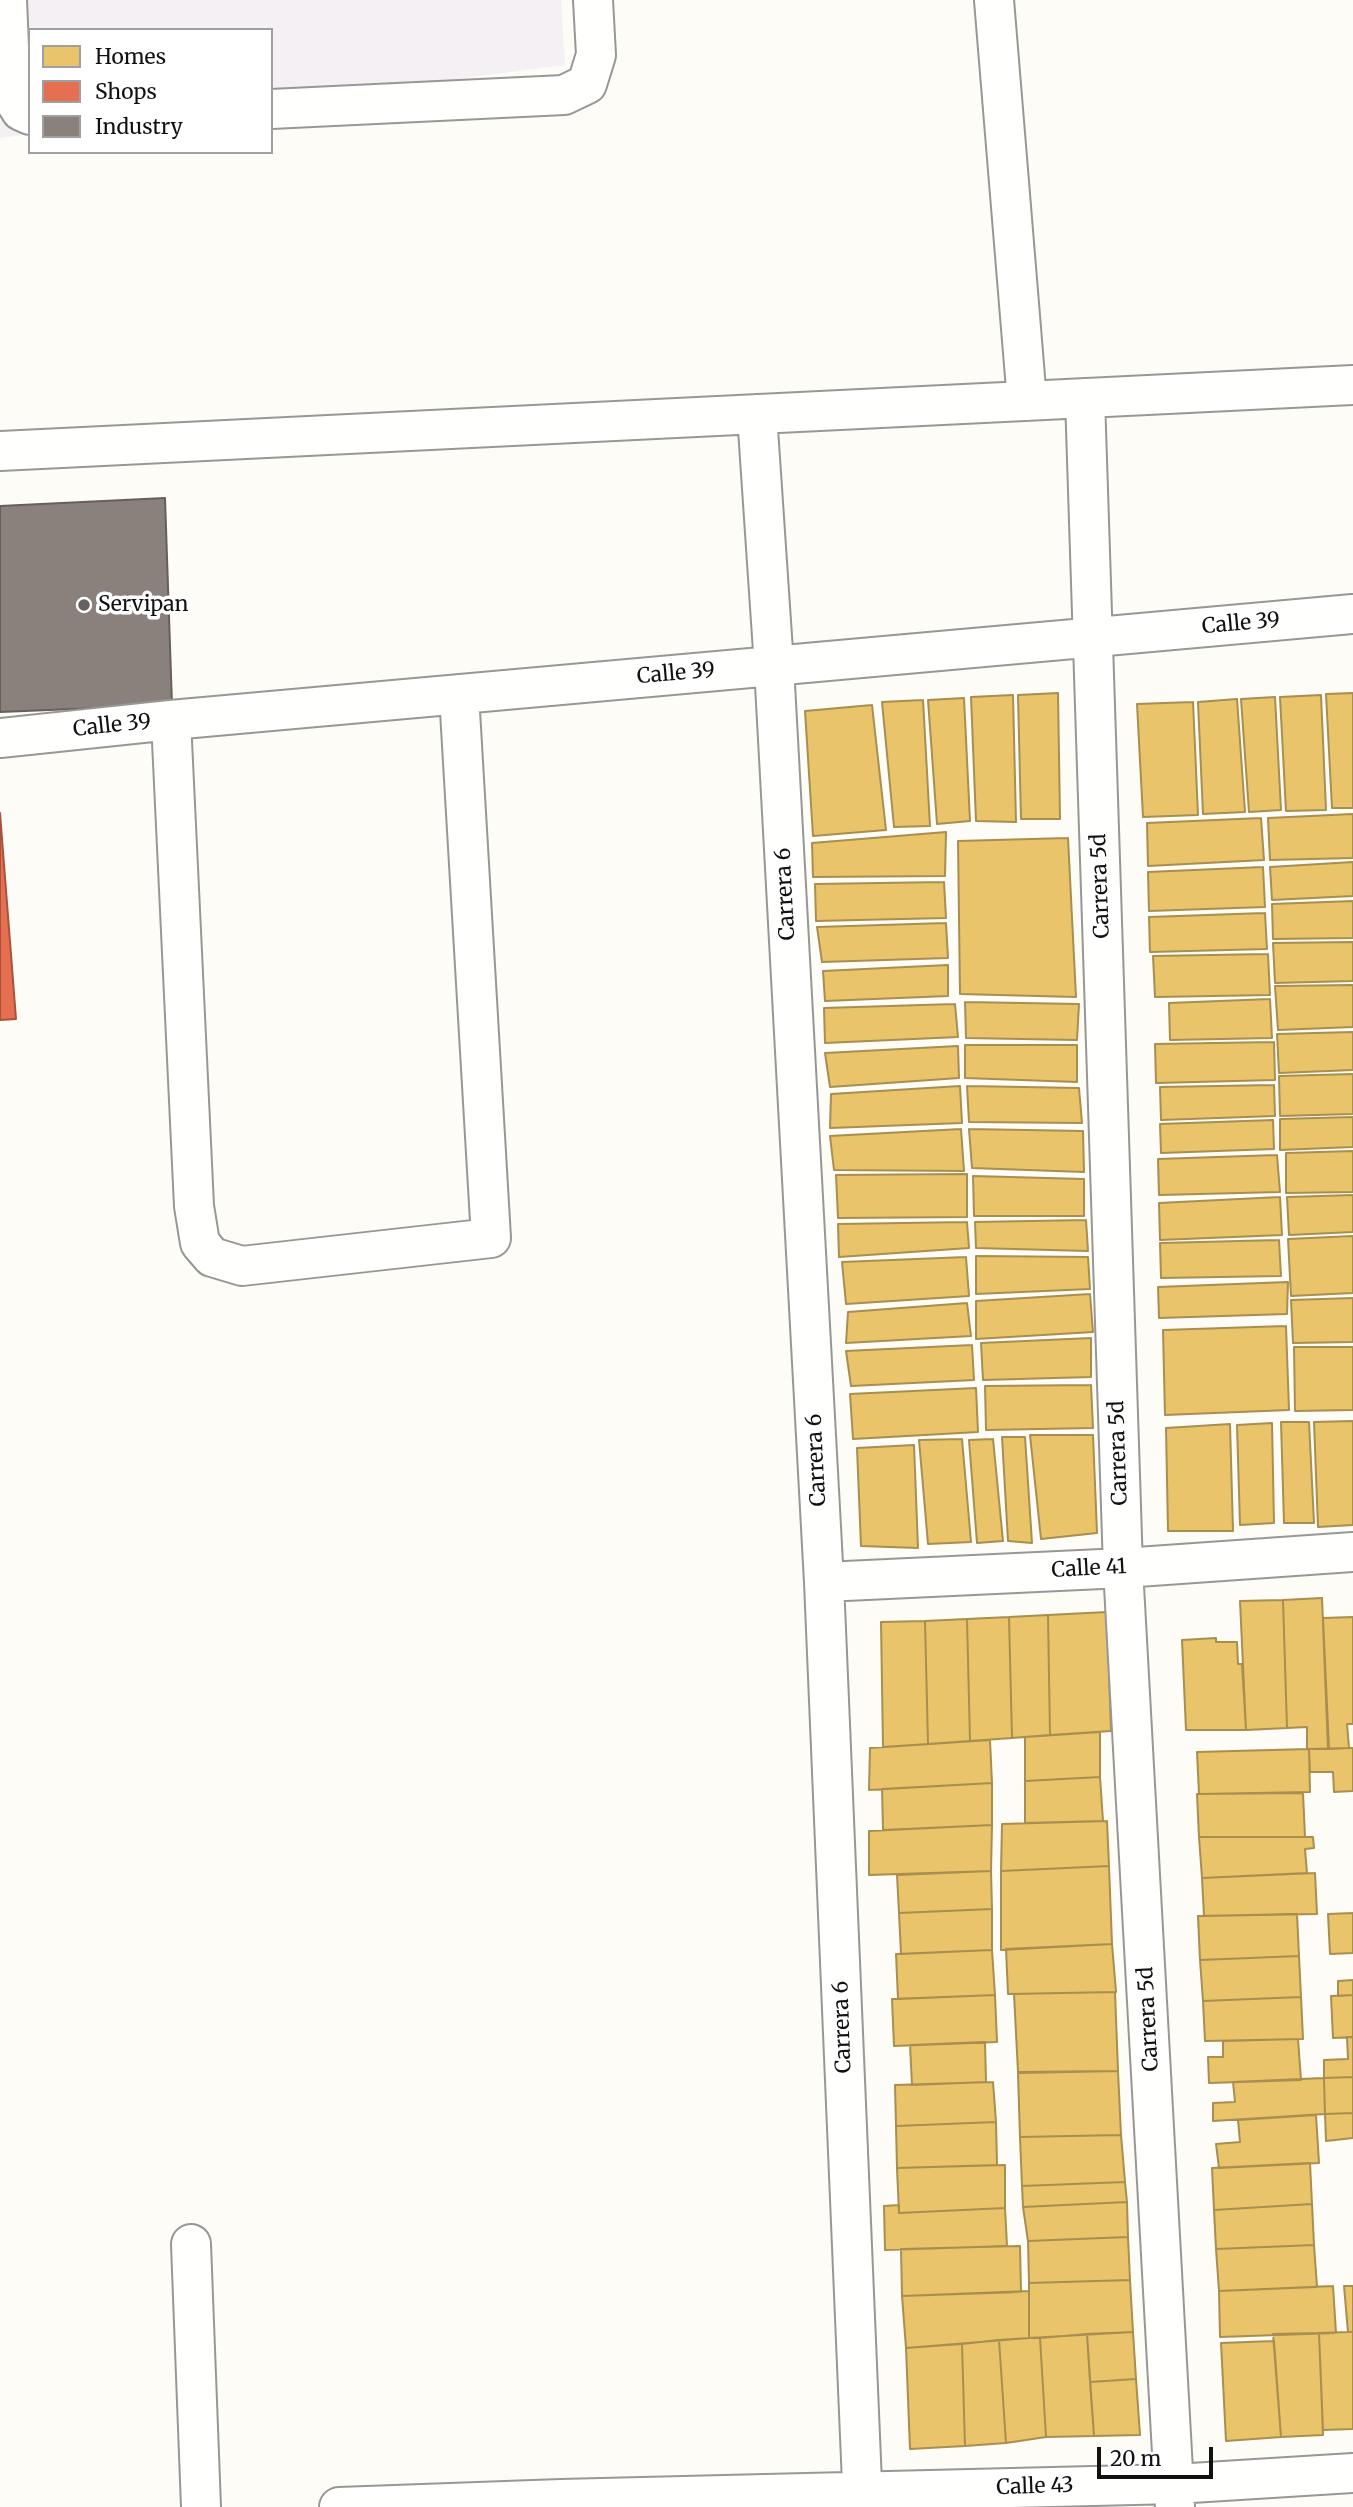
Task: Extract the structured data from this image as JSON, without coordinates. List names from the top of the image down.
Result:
{
  "streets": {
    "street": [
      "Calle 39",
      "Carrera 5d",
      "Carrera 6",
      "Calle 41",
      "Calle 43"
    ]
  },
  "crossings": [
    ["Calle 39", "Carrera 5d"],
    ["Calle 39", "Carrera 6"],
    ["Carrera 5d", "Calle 41"],
    ["Carrera 5d", "Calle 43"],
    ["Carrera 6", "Calle 41"],
    ["Carrera 6", "Calle 43"]
  ],
  "places": ["Servipan"],
  "legend": ["Homes", "Shops", "Industry"],
  "scale_bar": "20 m"
}
